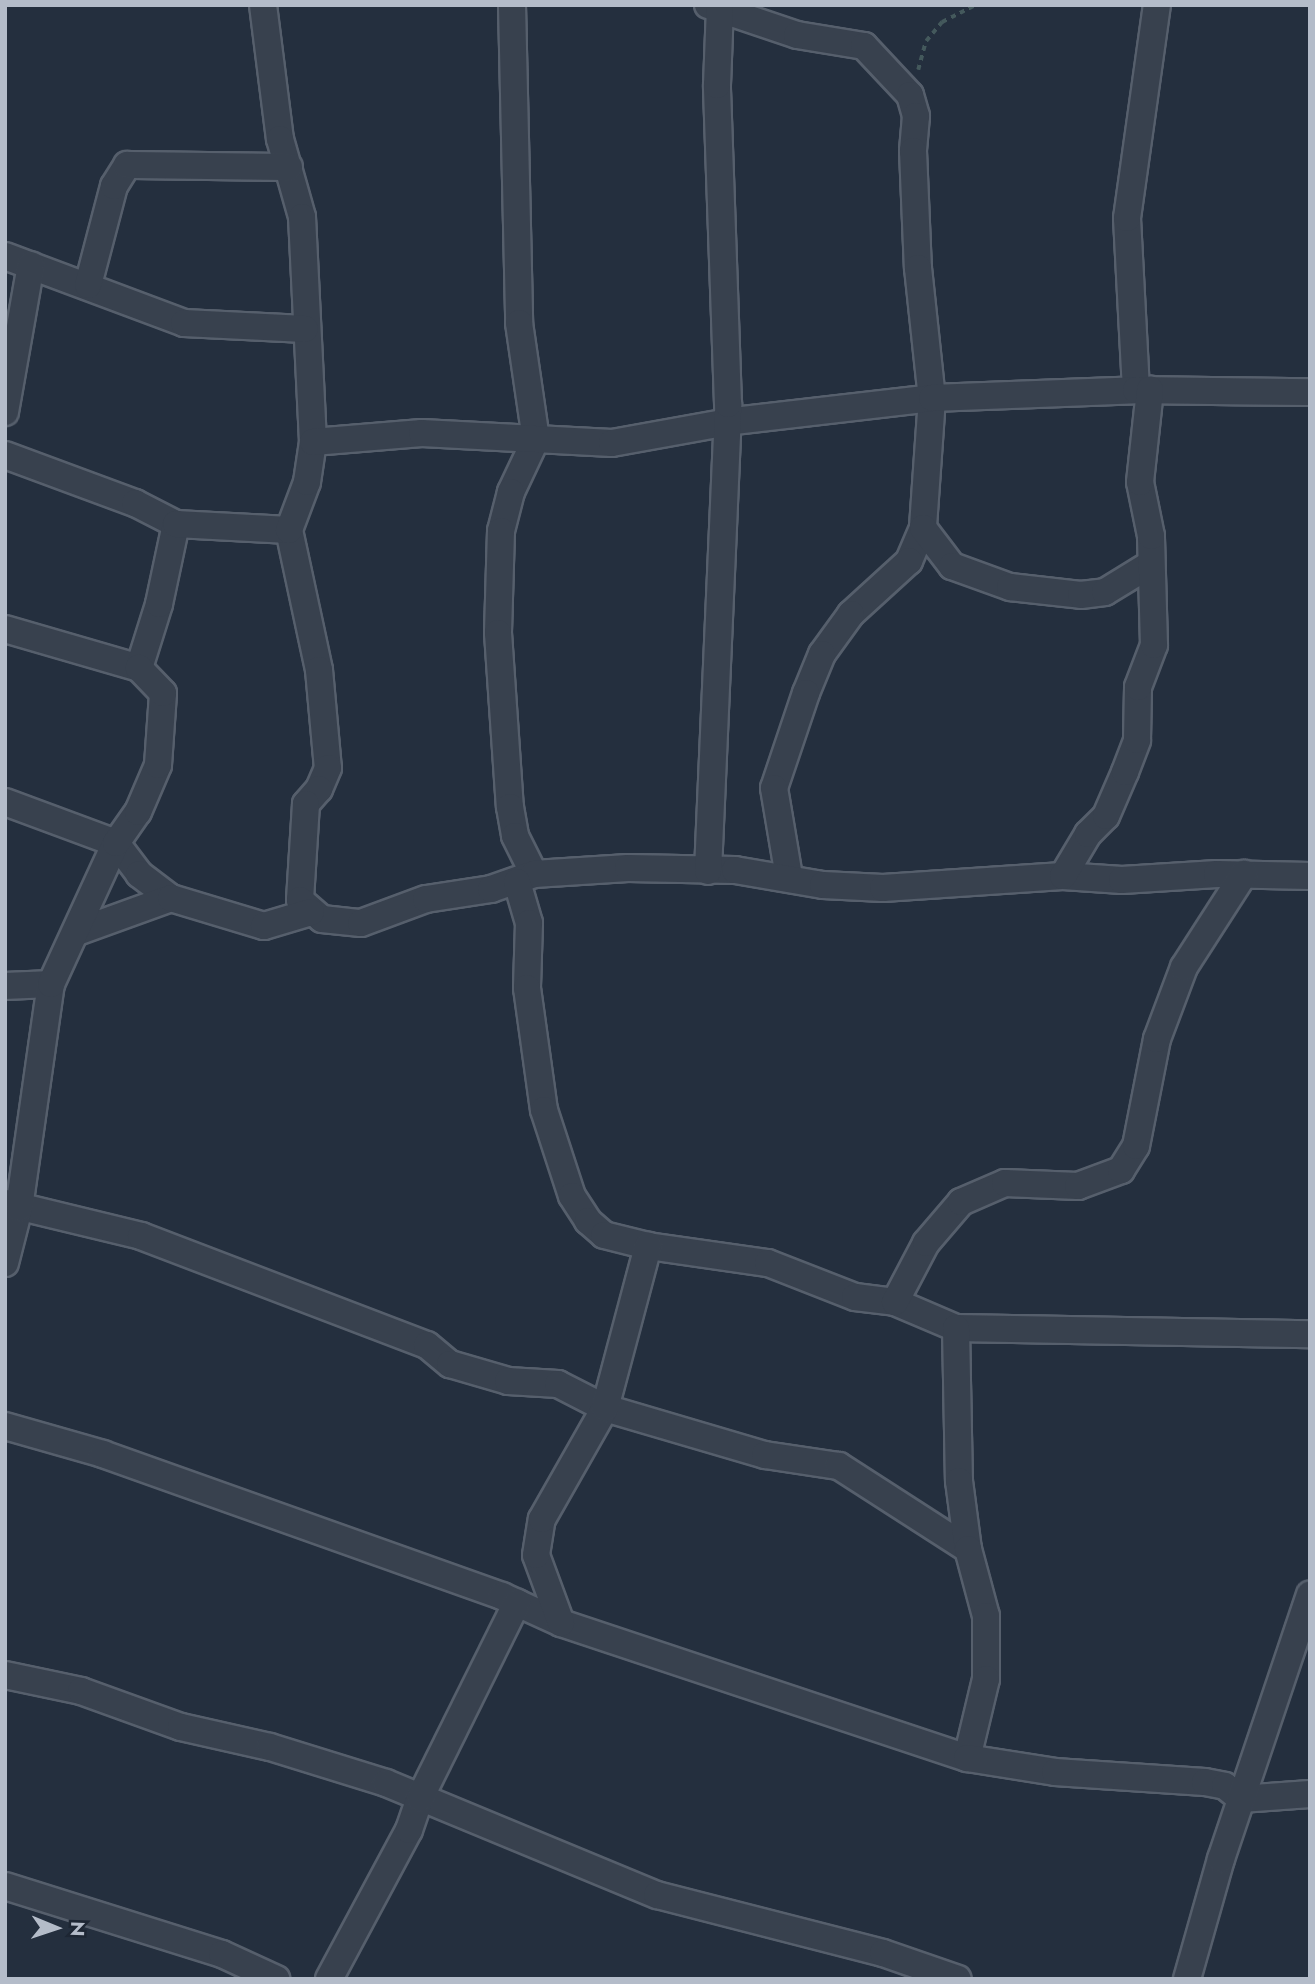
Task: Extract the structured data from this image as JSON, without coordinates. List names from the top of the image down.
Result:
{
  "north": "right"
}
